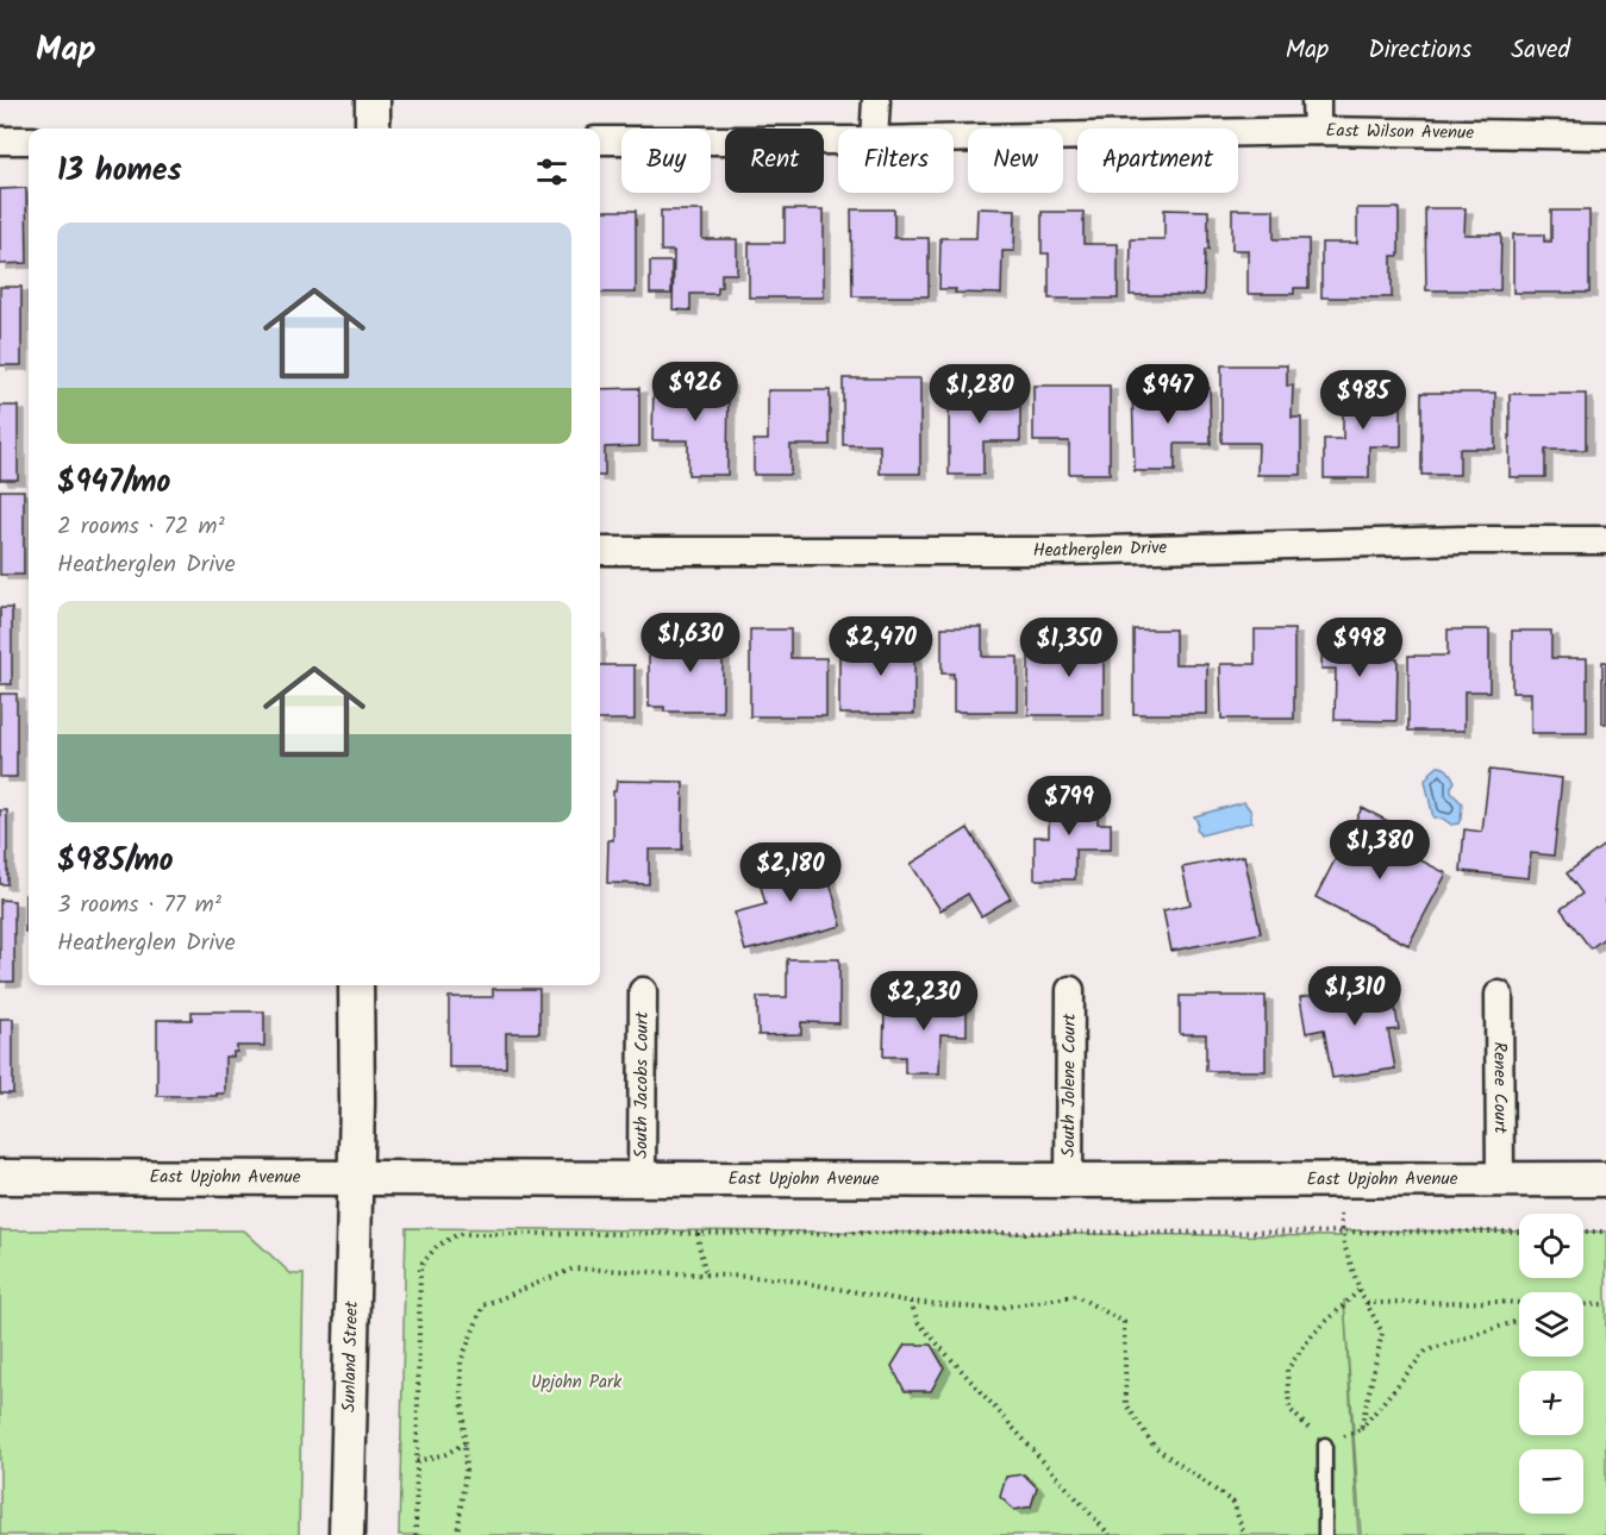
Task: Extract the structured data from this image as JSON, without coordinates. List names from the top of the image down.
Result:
{
  "streets": {
    "street": [
      "East Wilson Avenue",
      "Heatherglen Drive",
      "South Jacobs Court",
      "South Jolene Court",
      "Renee Court",
      "East Upjohn Avenue",
      "Sunland Street"
    ]
  },
  "crossings": [
    ["South Jacobs Court", "East Upjohn Avenue"],
    ["South Jolene Court", "East Upjohn Avenue"],
    ["Renee Court", "East Upjohn Avenue"],
    ["East Upjohn Avenue", "Sunland Street"]
  ],
  "parks": ["Upjohn Park"],
  "page": {
    "header": "Map",
    "nav": ["Map", "Directions", "Saved"],
    "chip": [
      "Buy",
      "Rent",
      "Filters",
      "New",
      "Apartment"
    ],
    "heading": "13 homes",
    "list": [
      {
        "name": "$947/mo",
        "note": "2 rooms · 72 m² · Heatherglen Drive"
      },
      {
        "name": "$985/mo",
        "note": "3 rooms · 77 m² · Heatherglen Drive"
      }
    ],
    "price": [
      "$926",
      "$1,280",
      "$947",
      "$985",
      "$1,630",
      "$2,470",
      "$1,350",
      "$998",
      "$799",
      "$1,380",
      "$2,180",
      "$1,310",
      "$2,230"
    ],
    "map_buttons": ["+", "−"]
  }
}
